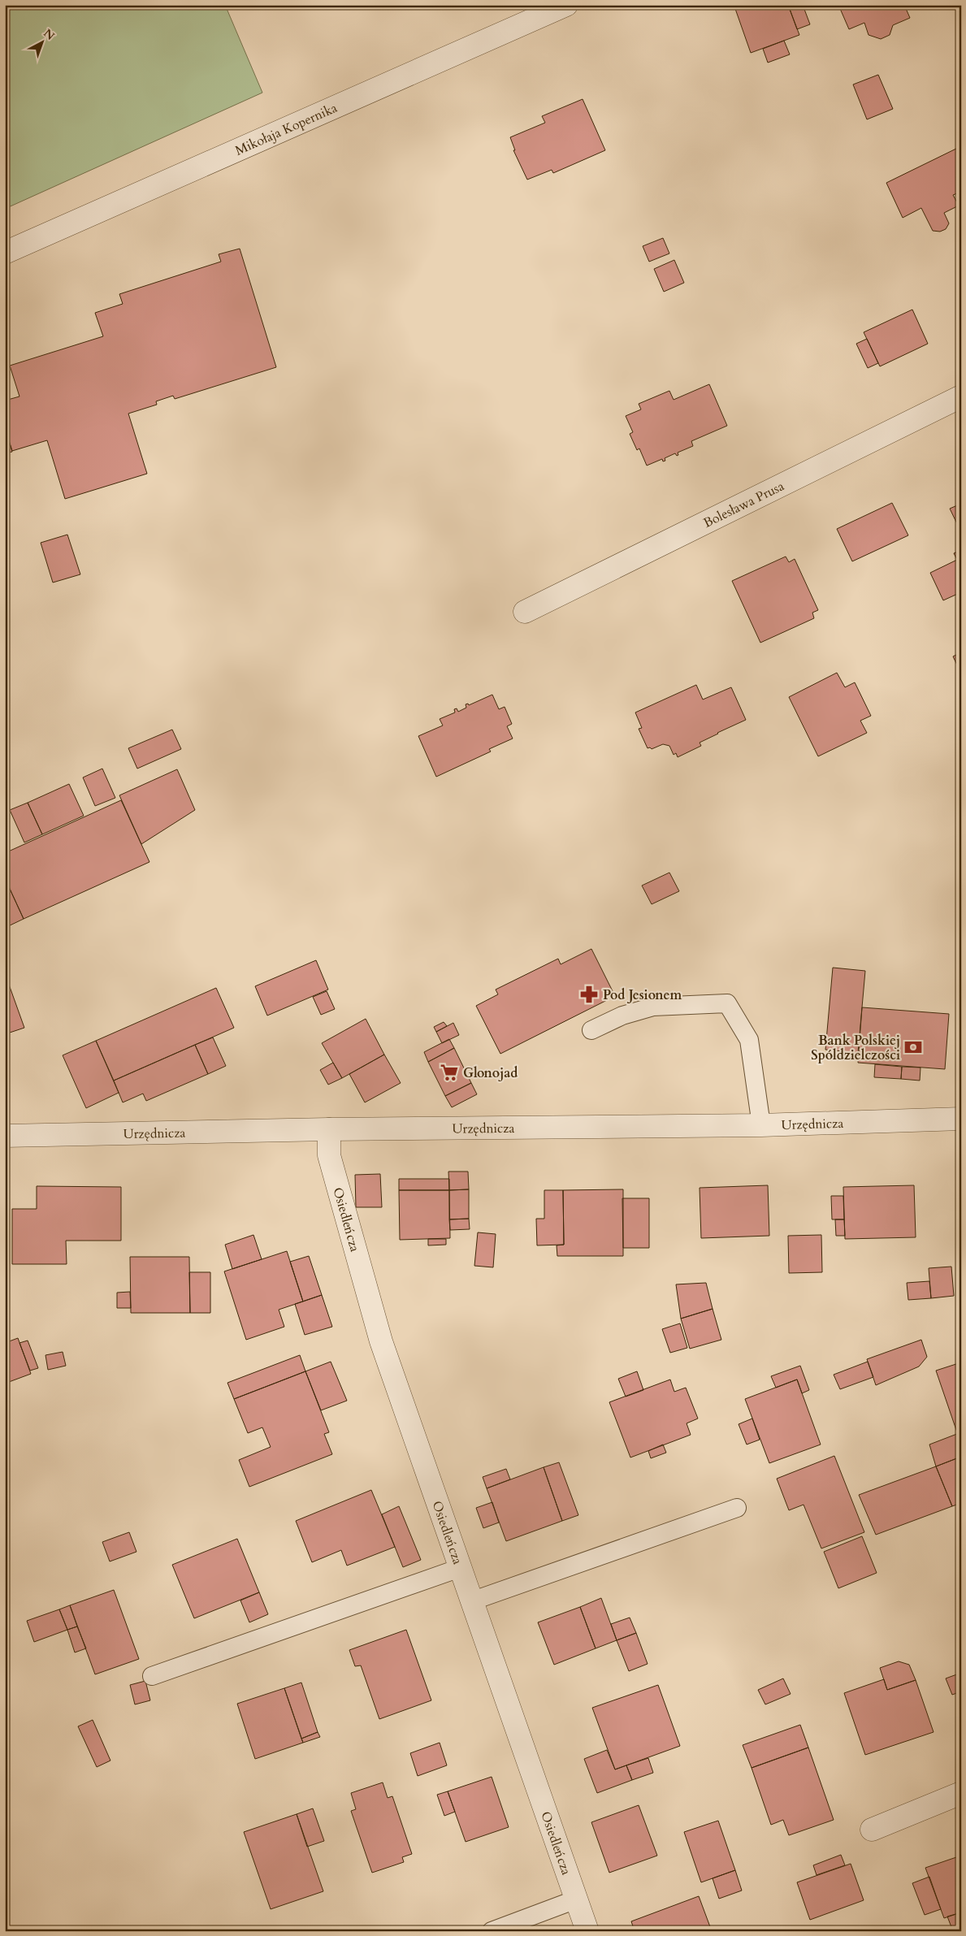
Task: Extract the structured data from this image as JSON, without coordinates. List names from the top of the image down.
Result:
{
  "streets": {
    "street": [
      "Mikołaja Kopernika",
      "Bolesława Prusa",
      "Urzędnicza",
      "Osiedleńcza"
    ]
  },
  "crossings": [
    ["Urzędnicza", "Osiedleńcza"]
  ],
  "places": {
    "pharmacy": ["Pod Jesionem"],
    "bank": ["Bank Polskiej Spóldzielczości"],
    "supermarket": ["Glonojad"]
  },
  "north": "top right"
}
